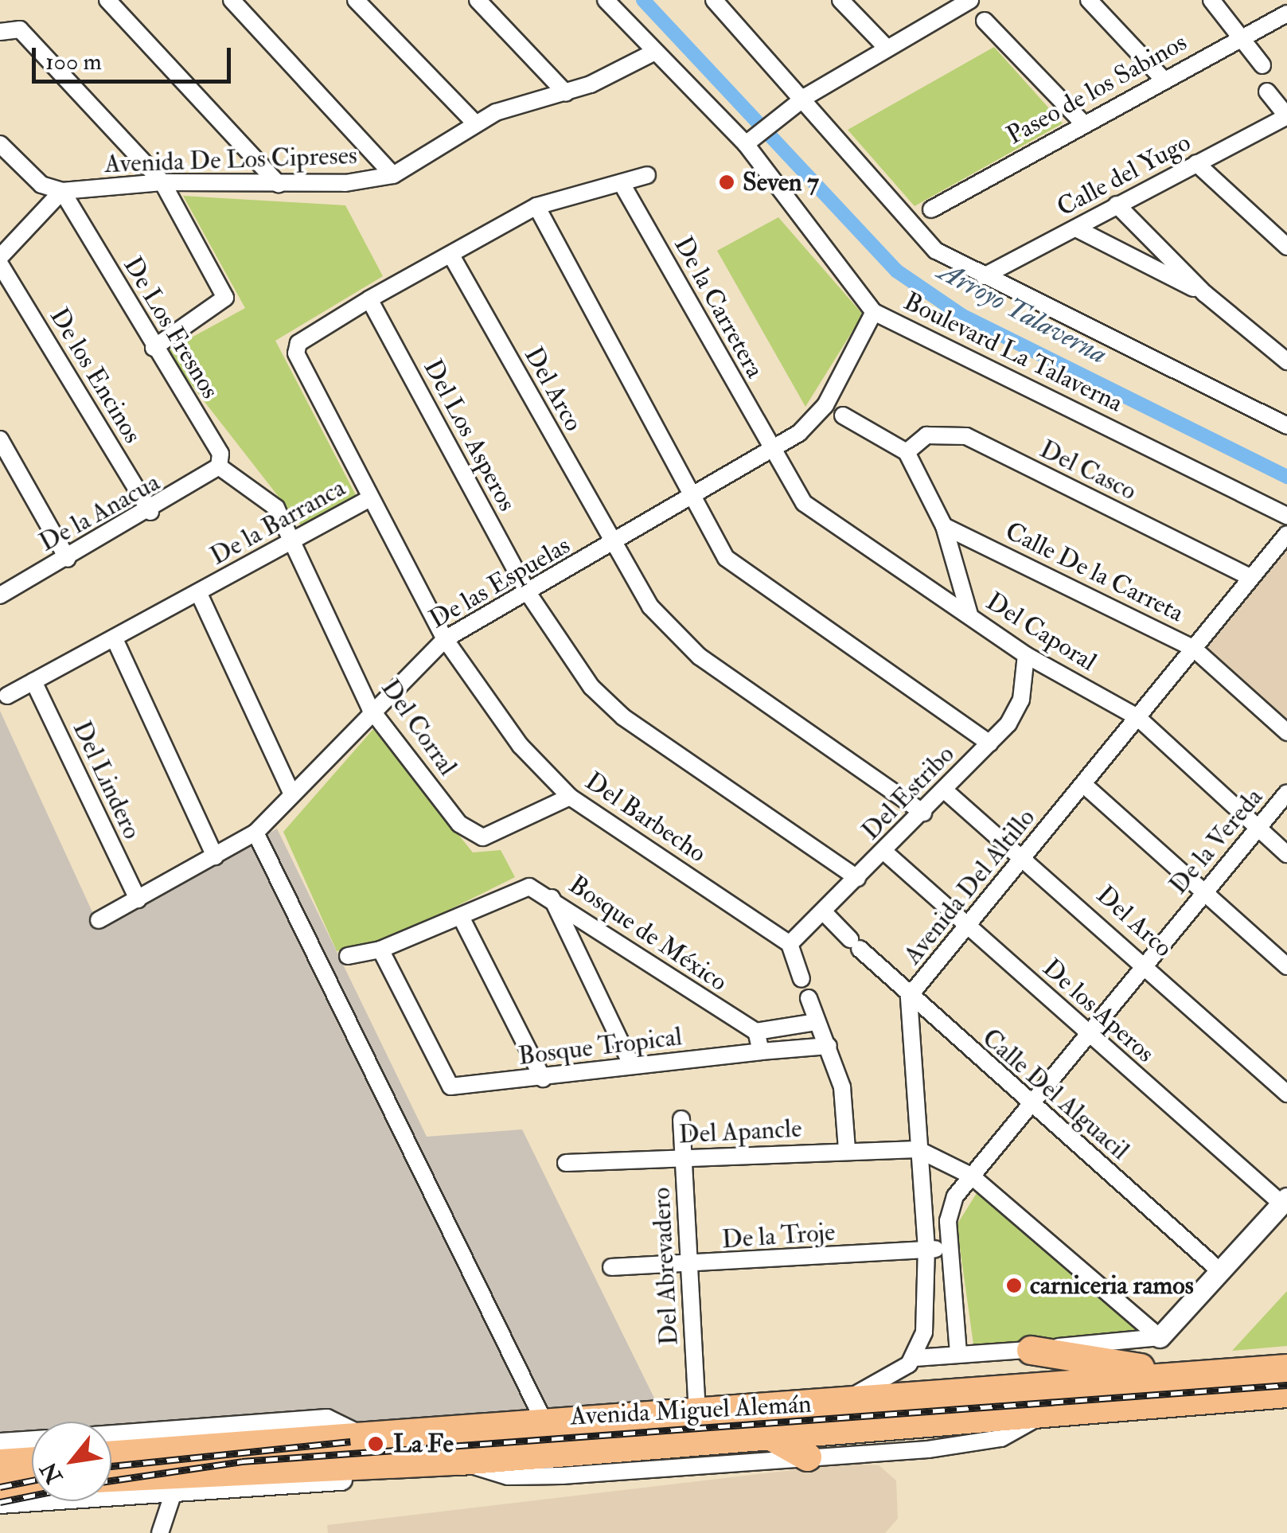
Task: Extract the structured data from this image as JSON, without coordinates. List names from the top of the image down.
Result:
{
  "streets": {
    "highway": ["Avenida Miguel Alemán"],
    "street": [
      "Paseo de los Sabinos",
      "Avenida De Los Cipreses",
      "Calle del Yugo",
      "De la Carretera",
      "De Los Fresnos",
      "Boulevard La Talaverna",
      "De los Encinos",
      "Del Arco",
      "Del Los Asperos",
      "Del Casco",
      "De la Anacua",
      "De la Barranca",
      "Calle De la Carreta",
      "De las Espuelas",
      "Del Caporal",
      "Del Corral",
      "Del Lindero",
      "Del Estribo",
      "Del Barbecho",
      "De la Vereda",
      "Avenida Del Altillo",
      "Bosque de México",
      "De los Aperos",
      "Bosque Tropical",
      "Calle Del Alguacil",
      "Del Apancle",
      "De la Troje",
      "Del Abrevadero"
    ]
  },
  "crossings": [
    ["Avenida De Los Cipreses", "De Los Fresnos"],
    ["Avenida De Los Cipreses", "Boulevard La Talaverna"],
    ["De la Carretera", "De la Barranca"],
    ["De la Carretera", "De las Espuelas"],
    ["De la Carretera", "Del Caporal"],
    ["De Los Fresnos", "De la Anacua"],
    ["Boulevard La Talaverna", "De las Espuelas"],
    ["De los Encinos", "De la Anacua"],
    ["Del Arco", "De la Barranca"],
    ["Del Arco", "De las Espuelas"],
    ["Del Arco", "Del Estribo"],
    ["Del Arco", "De la Vereda"],
    ["Del Arco", "Avenida Del Altillo"],
    ["Del Los Asperos", "De la Barranca"],
    ["Del Los Asperos", "De las Espuelas"],
    ["Del Casco", "Avenida Del Altillo"],
    ["De la Barranca", "Del Corral"],
    ["De la Barranca", "Del Lindero"],
    ["De la Barranca", "Del Barbecho"],
    ["Calle De la Carreta", "Avenida Del Altillo"],
    ["De las Espuelas", "Del Caporal"],
    ["De las Espuelas", "Del Corral"],
    ["De las Espuelas", "Del Lindero"],
    ["De las Espuelas", "Del Barbecho"],
    ["Del Caporal", "Del Estribo"],
    ["Del Caporal", "De la Vereda"],
    ["Del Caporal", "Avenida Del Altillo"],
    ["Del Corral", "Del Barbecho"],
    ["Del Estribo", "Del Barbecho"],
    ["Del Estribo", "De los Aperos"],
    ["Del Estribo", "Calle Del Alguacil"],
    ["De la Vereda", "De los Aperos"],
    ["De la Vereda", "Calle Del Alguacil"],
    ["De la Vereda", "De la Troje"],
    ["Avenida Del Altillo", "De los Aperos"],
    ["Avenida Del Altillo", "Calle Del Alguacil"],
    ["Avenida Del Altillo", "Del Apancle"],
    ["Avenida Del Altillo", "De la Troje"],
    ["Bosque de México", "Bosque Tropical"],
    ["Del Apancle", "Del Abrevadero"],
    ["De la Troje", "Del Abrevadero"],
    ["Del Abrevadero", "Avenida Miguel Alemán"]
  ],
  "water": ["Arroyo Talaverna"],
  "places": ["Seven 7", "carniceria ramos", "La Fe"],
  "scale_bar": "100 m",
  "north": "bottom left"
}
